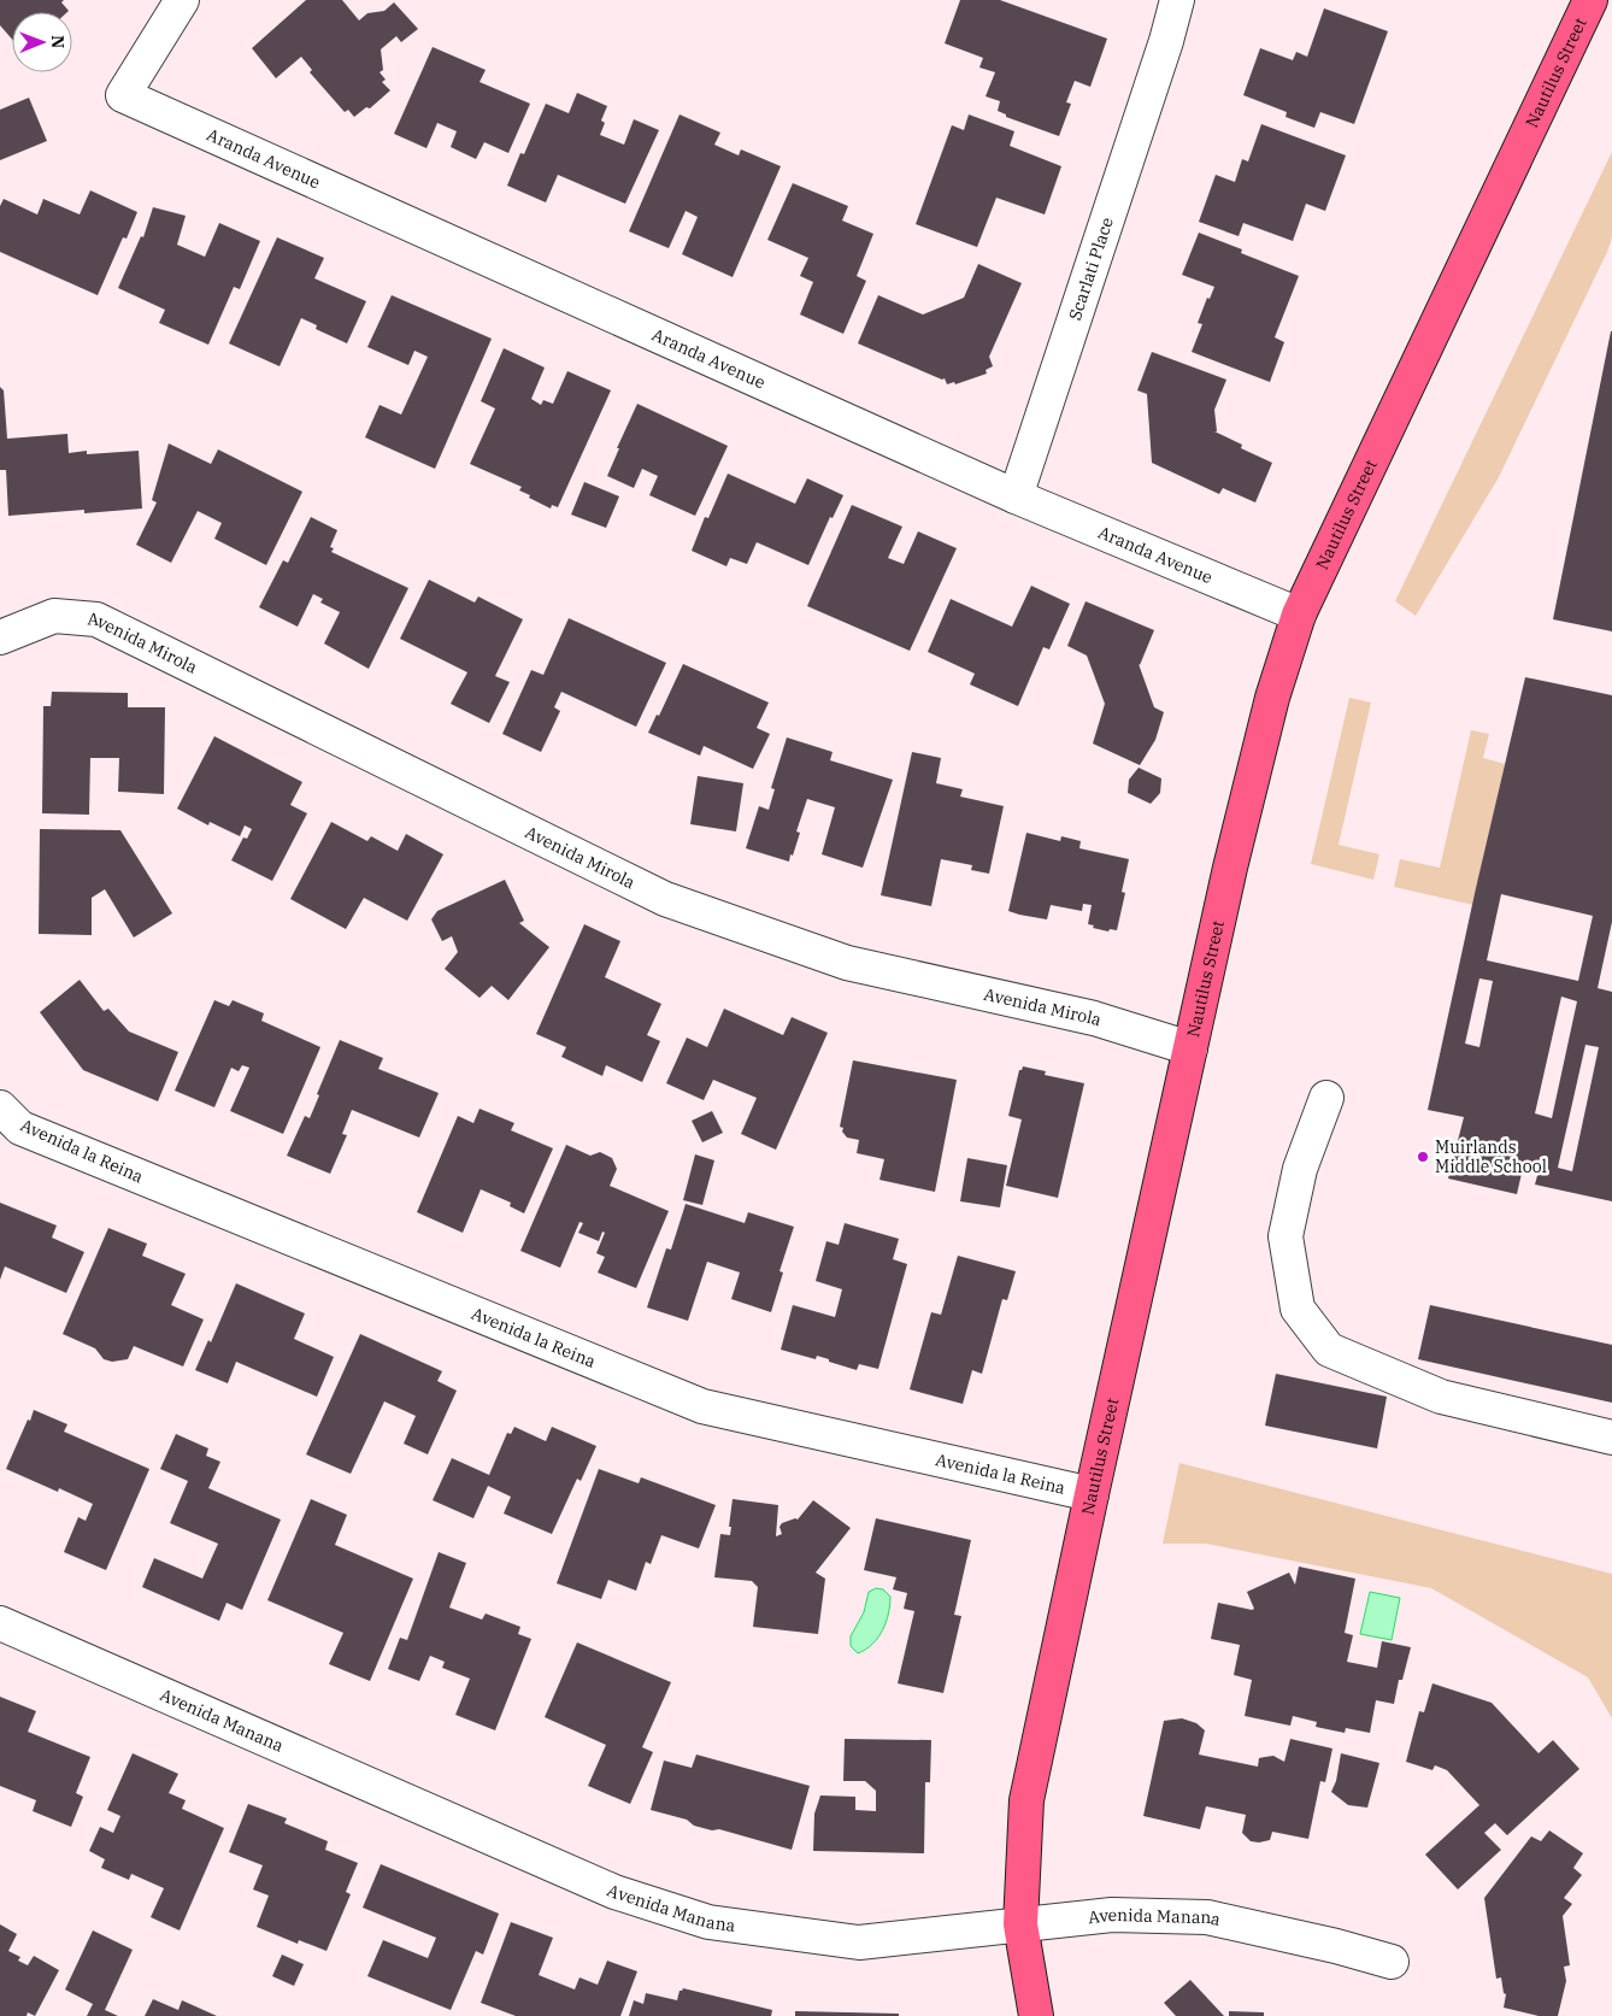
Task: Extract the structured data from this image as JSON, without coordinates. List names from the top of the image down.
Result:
{
  "streets": {
    "main road": ["Nautilus Street"],
    "street": [
      "Aranda Avenue",
      "Scarlati Place",
      "Avenida Mirola",
      "Avenida la Reina",
      "Avenida Manana"
    ]
  },
  "crossings": [
    ["Nautilus Street", "Aranda Avenue"],
    ["Nautilus Street", "Avenida Mirola"],
    ["Nautilus Street", "Avenida la Reina"],
    ["Nautilus Street", "Avenida Manana"],
    ["Aranda Avenue", "Scarlati Place"]
  ],
  "places": ["Muirlands Middle School"],
  "north": "right"
}
